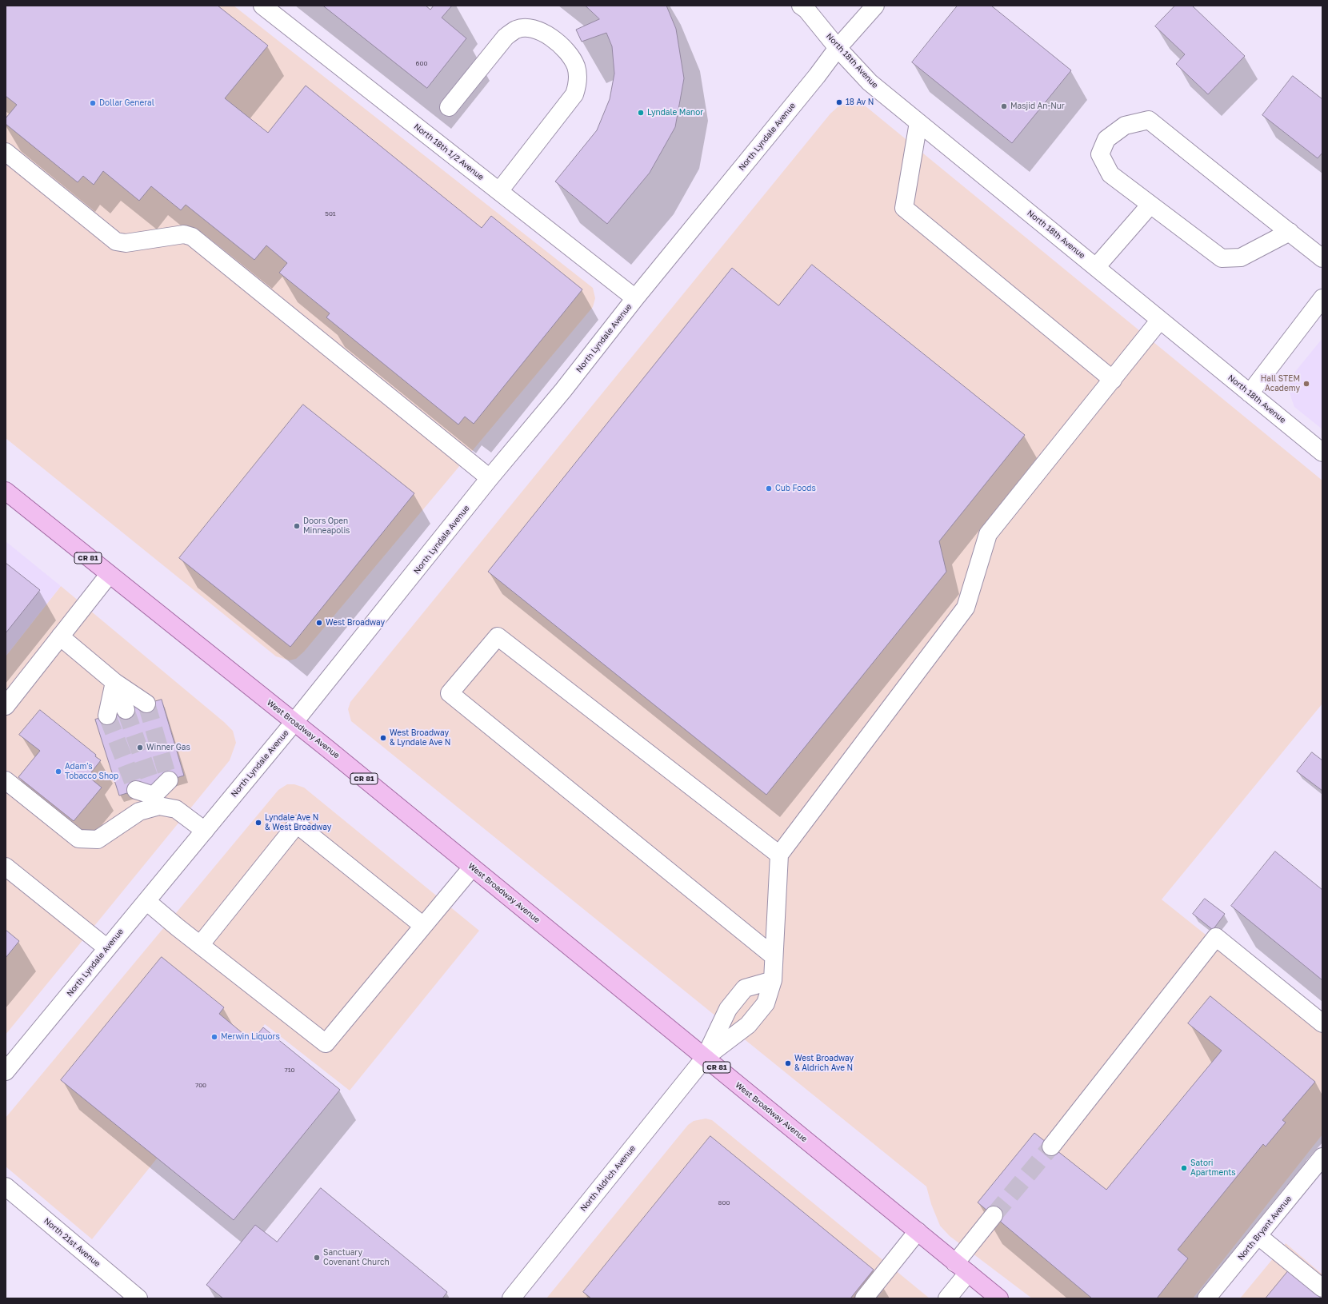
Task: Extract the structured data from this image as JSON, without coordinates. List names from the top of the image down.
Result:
{
  "streets": {
    "main road": ["CR 81", "West Broadway Avenue"],
    "street": [
      "North 18th Avenue",
      "North Lyndale Avenue",
      "North 18th 1/2 Avenue",
      "North Aldrich Avenue",
      "North Bryant Avenue",
      "North 21st Avenue"
    ]
  },
  "crossings": [
    ["North 18th Avenue", "North Lyndale Avenue"],
    ["North Lyndale Avenue", "North 18th 1/2 Avenue"],
    ["North Lyndale Avenue", "West Broadway Avenue"],
    ["West Broadway Avenue", "North Aldrich Avenue"]
  ],
  "places": [
    "18 Av N",
    "Dollar General",
    "Masjid An-Nur",
    "Lyndale Manor",
    "Hall STEM Academy",
    "Cub Foods",
    "Doors Open Minneapolis",
    "West Broadway",
    "West Broadway & Lyndale Ave N",
    "Winner Gas",
    "Adam's Tobacco Shop",
    "Lyndale Ave N & West Broadway",
    "Merwin Liquors",
    "West Broadway & Aldrich Ave N",
    "Satori Apartments",
    "Sanctuary Covenant Church"
  ],
  "house_numbers": [
    "600",
    "501",
    "710",
    "700",
    "800"
  ]
}
